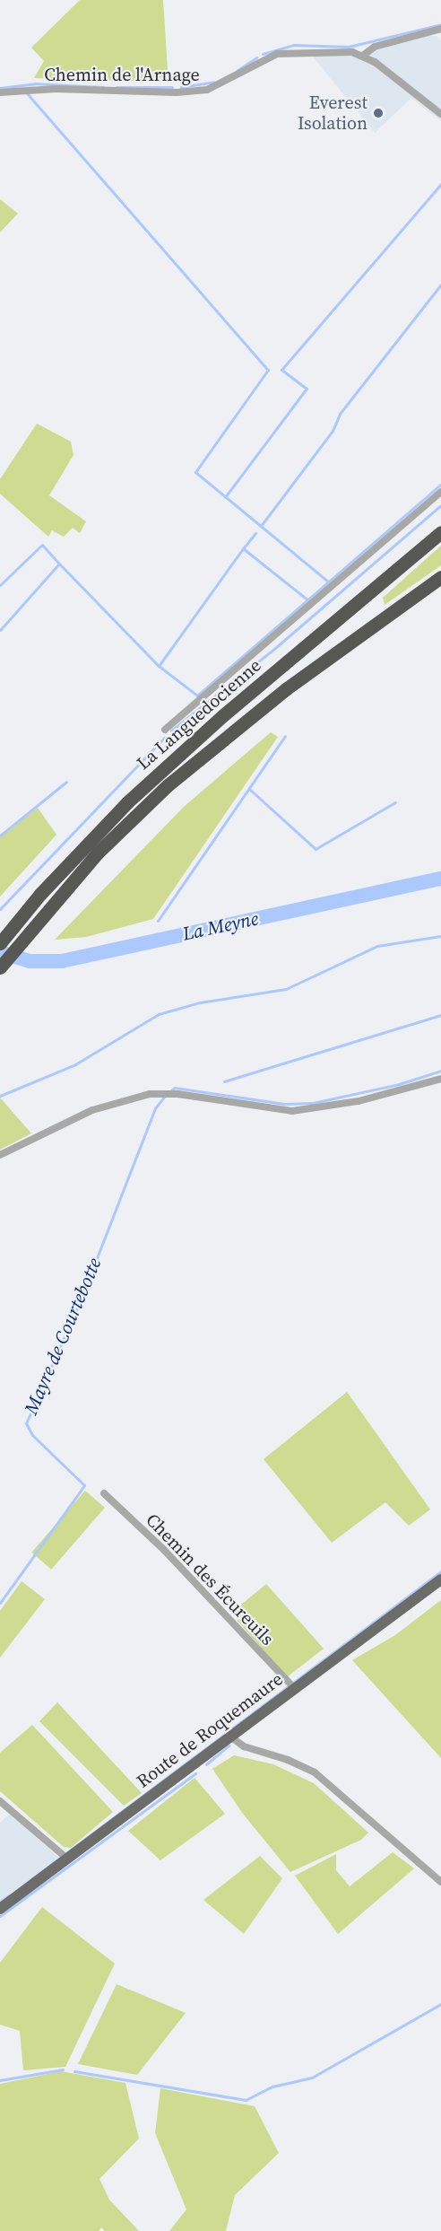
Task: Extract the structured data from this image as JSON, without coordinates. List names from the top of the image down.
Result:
{
  "streets": {
    "highway": ["La Languedocienne"],
    "main road": ["Route de Roquemaure"],
    "street": ["Chemin de l'Arnage", "Chemin des Écureuils"]
  },
  "crossings": [
    ["Chemin des Écureuils", "Route de Roquemaure"]
  ],
  "water": ["La Meyne", "Mayre de Courtebotte"],
  "places": ["Everest Isolation"]
}
